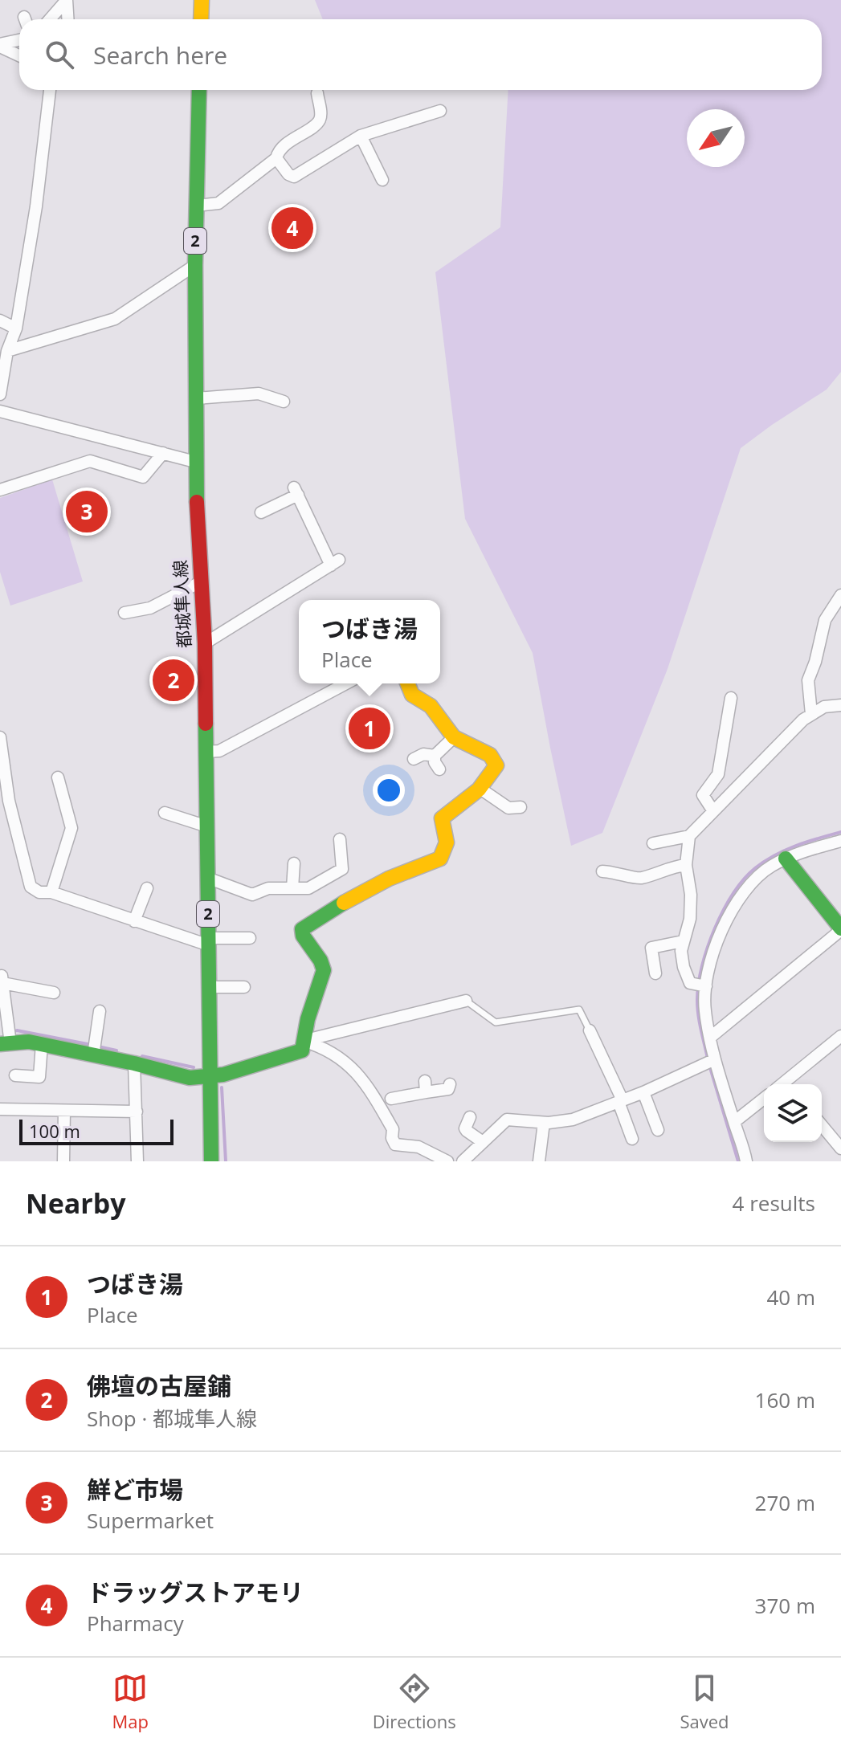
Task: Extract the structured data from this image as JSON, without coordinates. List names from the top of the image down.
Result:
{
  "streets": {
    "main road": ["2", "都城隼人線"]
  },
  "scale_bar": "100 m",
  "north": "bottom left",
  "page": {
    "search": "Search here",
    "pins": [
      "4",
      "3",
      "2",
      "1"
    ],
    "popup": ["つばき湯", "Place"],
    "scale": "100 m",
    "heading": ["Nearby", "4 results"],
    "list": [
      {
        "mark": "1",
        "name": "つばき湯",
        "note": "Place",
        "value": "40 m"
      },
      {
        "mark": "2",
        "name": "佛壇の古屋鋪",
        "note": "Shop · 都城隼人線",
        "value": "160 m"
      },
      {
        "mark": "3",
        "name": "鮮ど市場",
        "note": "Supermarket",
        "value": "270 m"
      },
      {
        "mark": "4",
        "name": "ドラッグストアモリ",
        "note": "Pharmacy",
        "value": "370 m"
      }
    ],
    "nav": ["Map", "Directions", "Saved"]
  }
}
